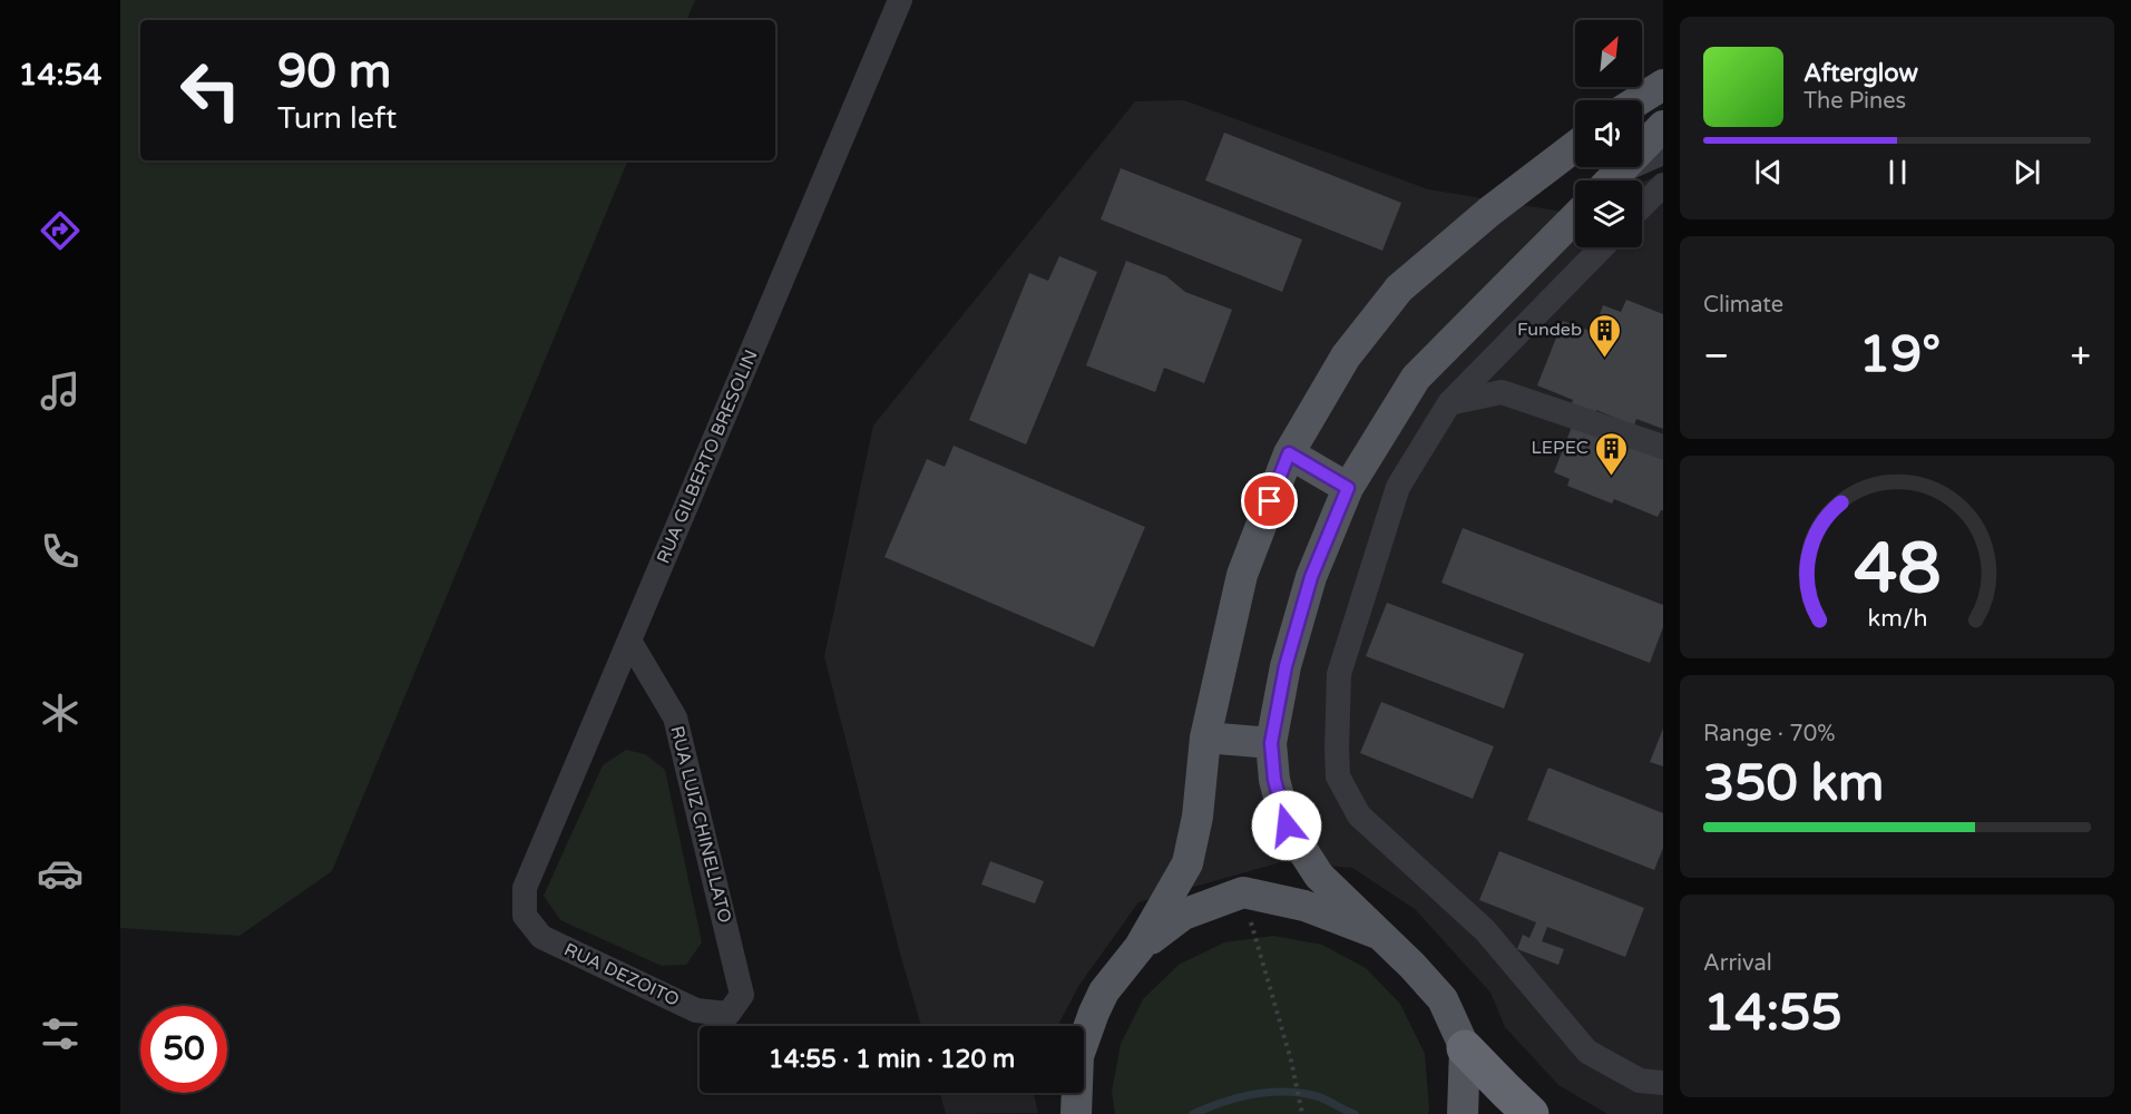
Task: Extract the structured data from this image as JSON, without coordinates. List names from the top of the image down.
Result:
{
  "streets": {
    "street": ["RUA GILBERTO BRESOLIN", "RUA LUIZ CHINELLATO", "RUA DEZOITO"]
  },
  "crossings": [
    ["RUA GILBERTO BRESOLIN", "RUA LUIZ CHINELLATO"],
    ["RUA GILBERTO BRESOLIN", "RUA DEZOITO"],
    ["RUA LUIZ CHINELLATO", "RUA DEZOITO"]
  ],
  "places": {
    "building": ["Fundeb", "LEPEC"]
  },
  "north": "top right",
  "page": {
    "tabs": "14:54",
    "turn": ["90 m", "Turn left"],
    "song": ["Afterglow", "The Pines"],
    "tile": [
      "Climate",
      ["Range · 70%", "350 km"],
      ["Arrival", "14:55"]
    ],
    "heat": ["−", "19°", "+"],
    "limit": "50",
    "trip": "14:55 · 1 min · 120 m",
    "gauge": ["48", "km/h"]
  }
}
